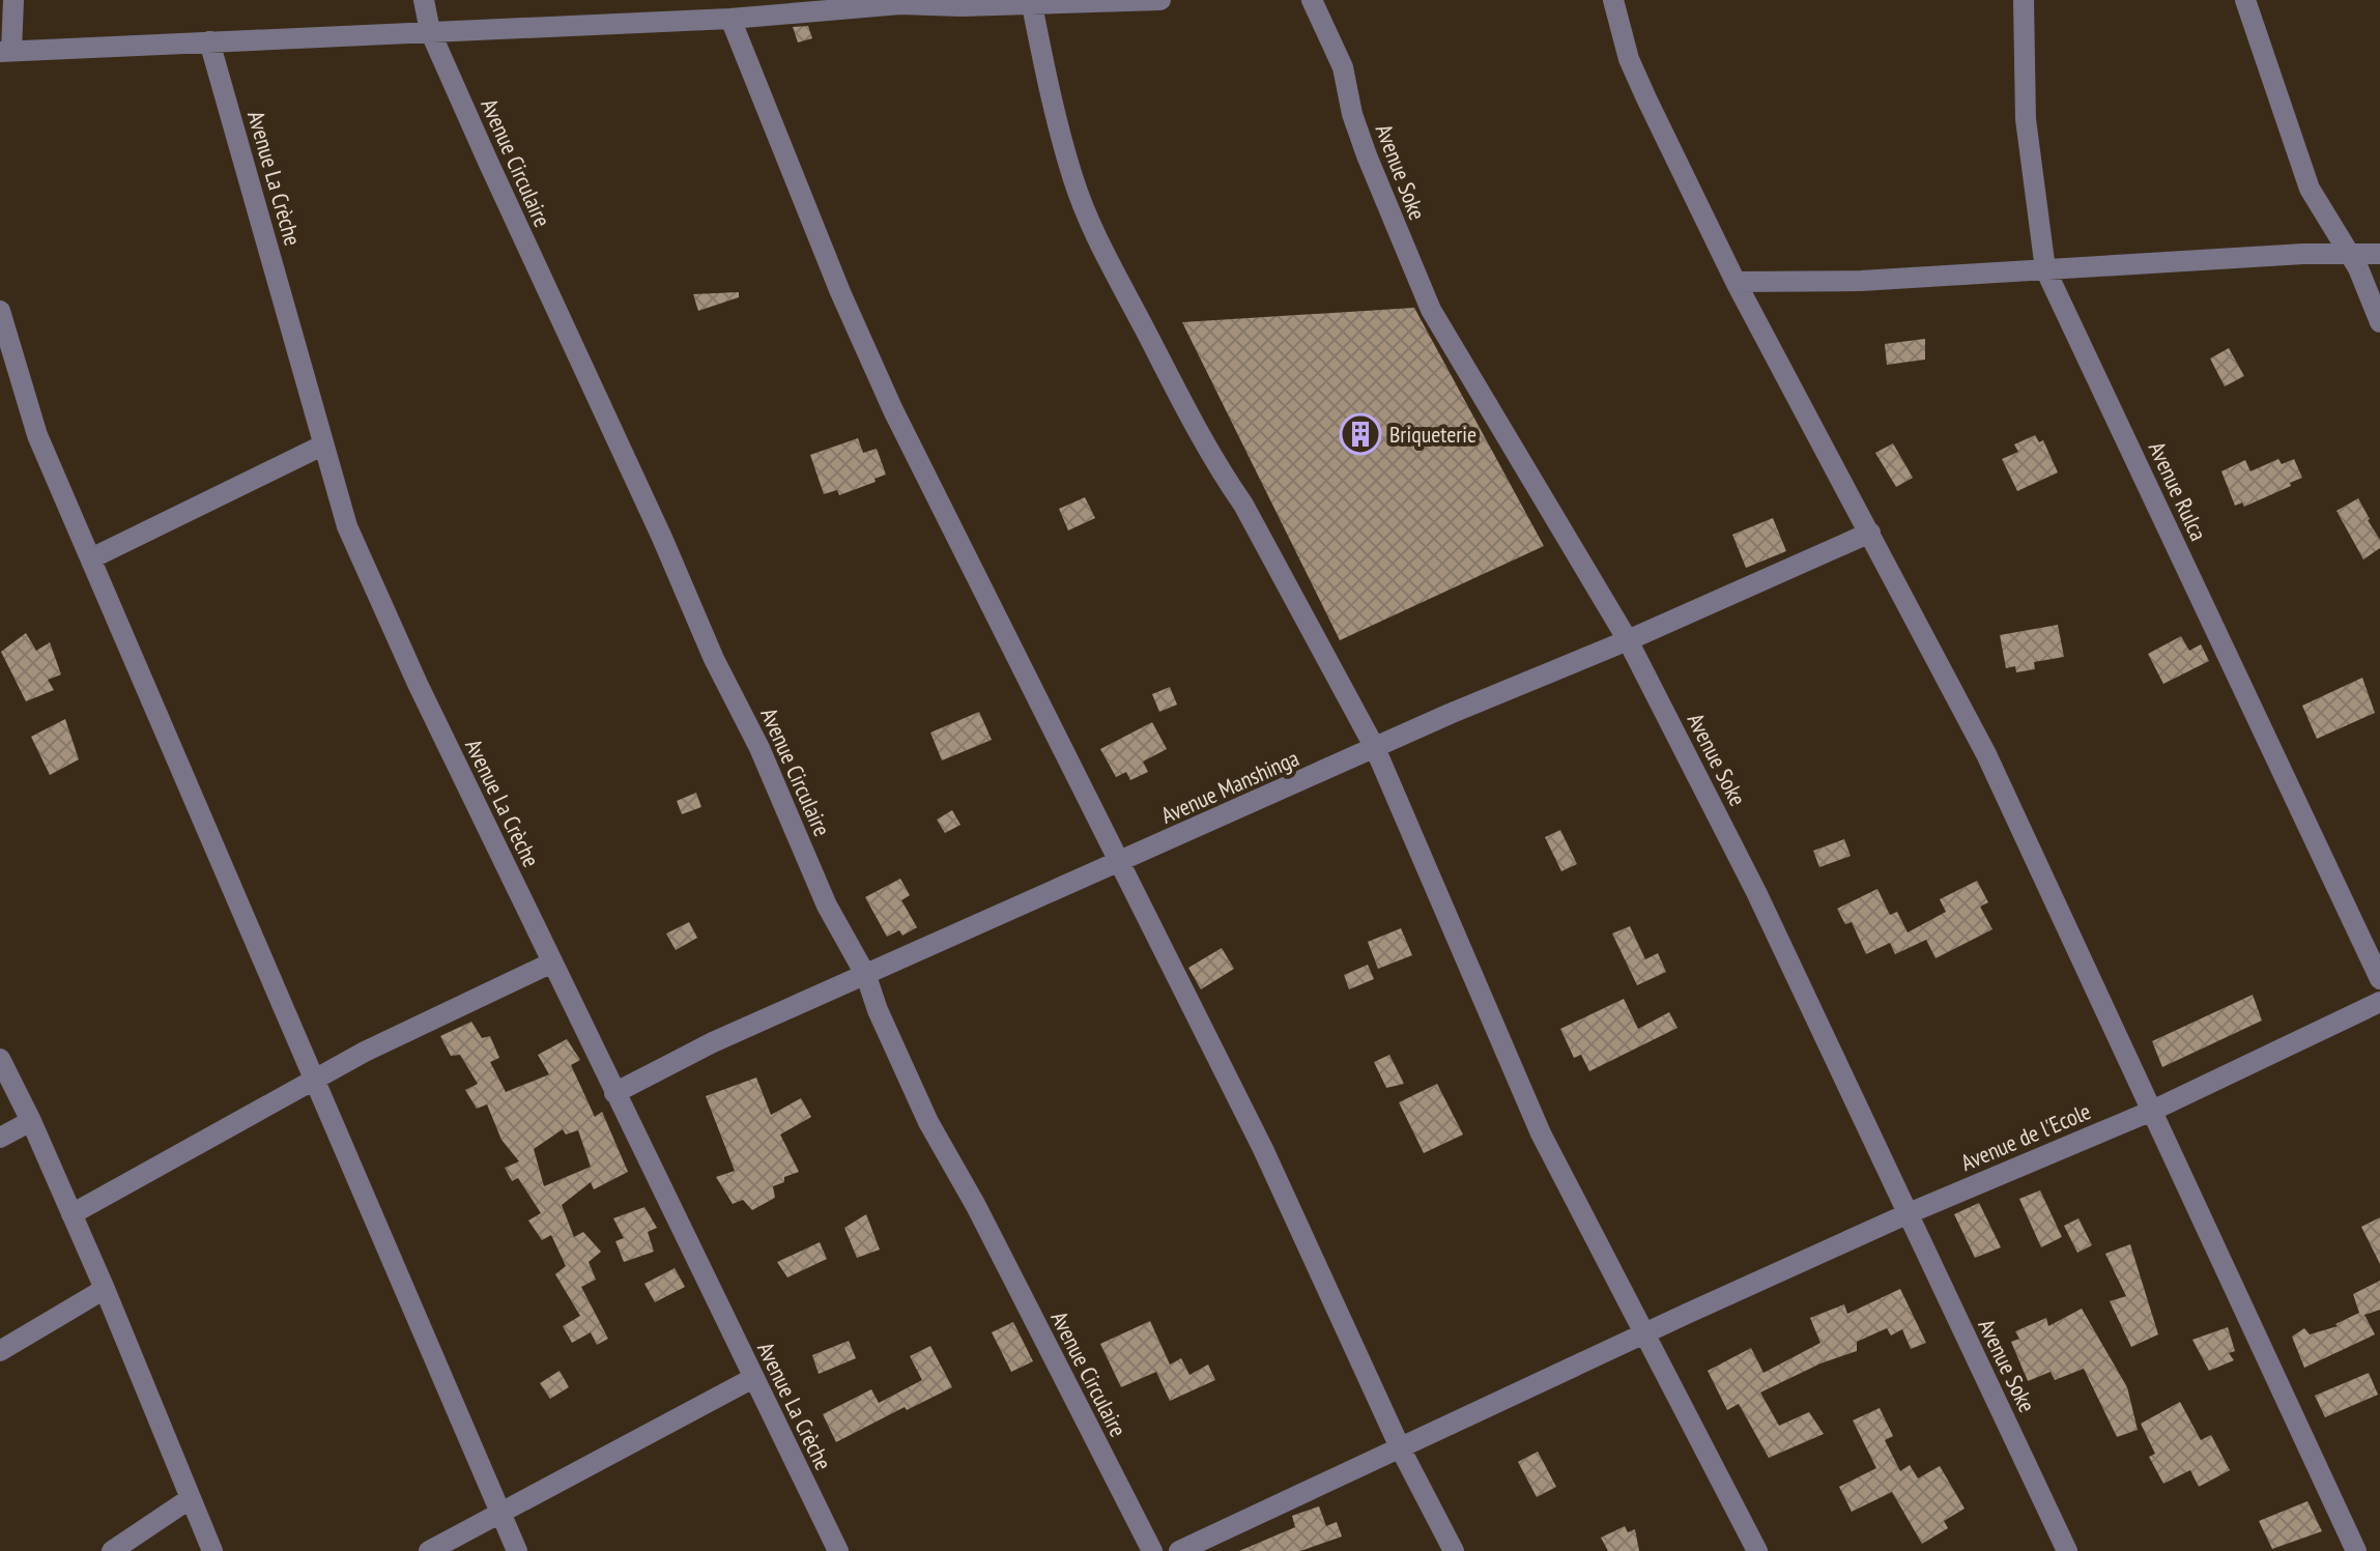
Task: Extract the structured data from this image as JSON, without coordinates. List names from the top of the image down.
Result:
{
  "streets": {
    "street": [
      "Avenue Circulaire",
      "Avenue Soke",
      "Avenue La Crèche",
      "Avenue Rulca",
      "Avenue Manshinga",
      "Avenue de l'Ecole"
    ]
  },
  "crossings": [
    ["Avenue Circulaire", "Avenue Manshinga"],
    ["Avenue Soke", "Avenue Manshinga"],
    ["Avenue Soke", "Avenue de l'Ecole"],
    ["Avenue La Crèche", "Avenue Manshinga"]
  ],
  "places": {
    "building": ["Briqueterie"]
  }
}
